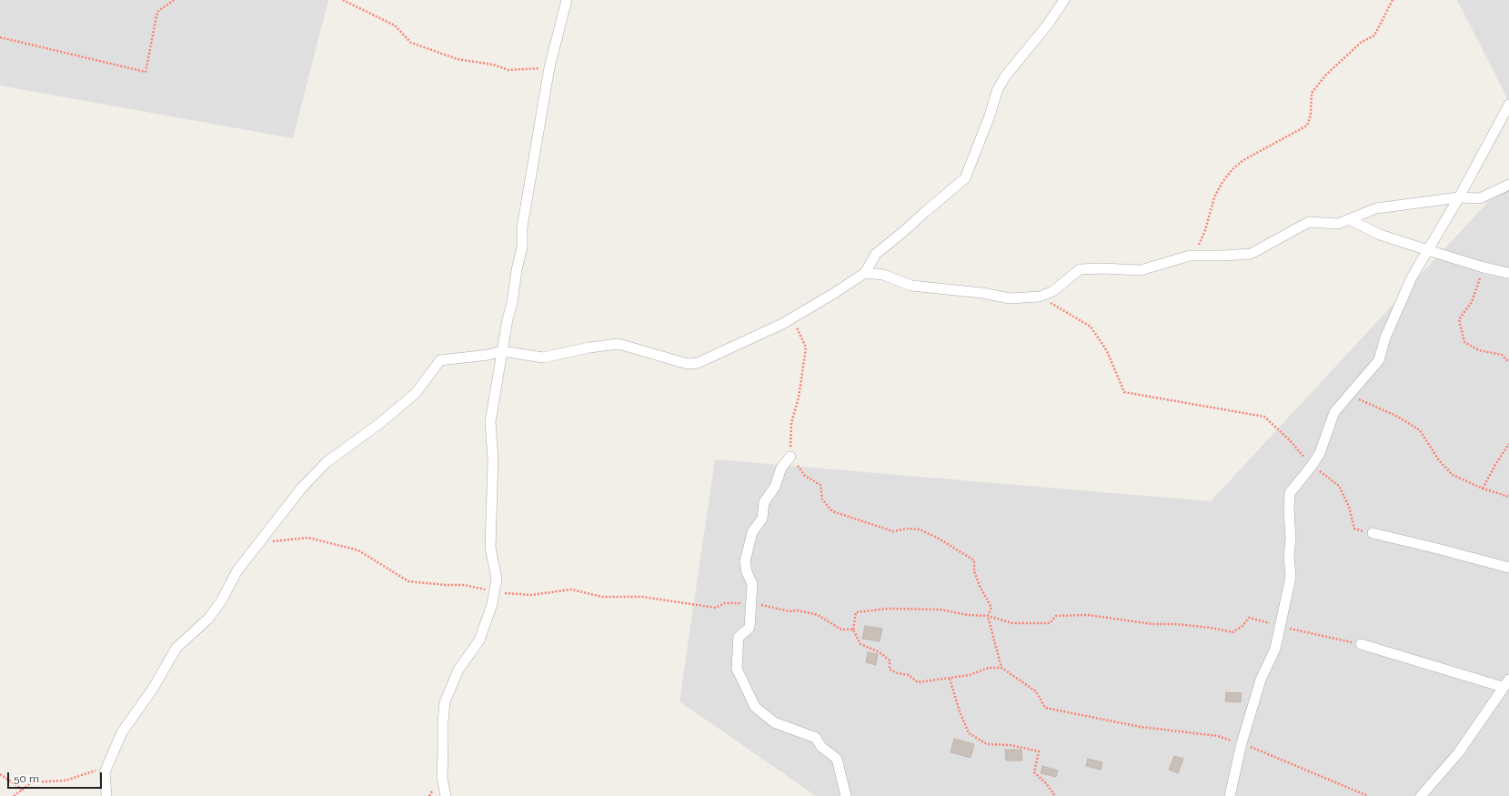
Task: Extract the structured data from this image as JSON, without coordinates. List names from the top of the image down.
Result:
{
  "scale_bar": "50 m"
}
